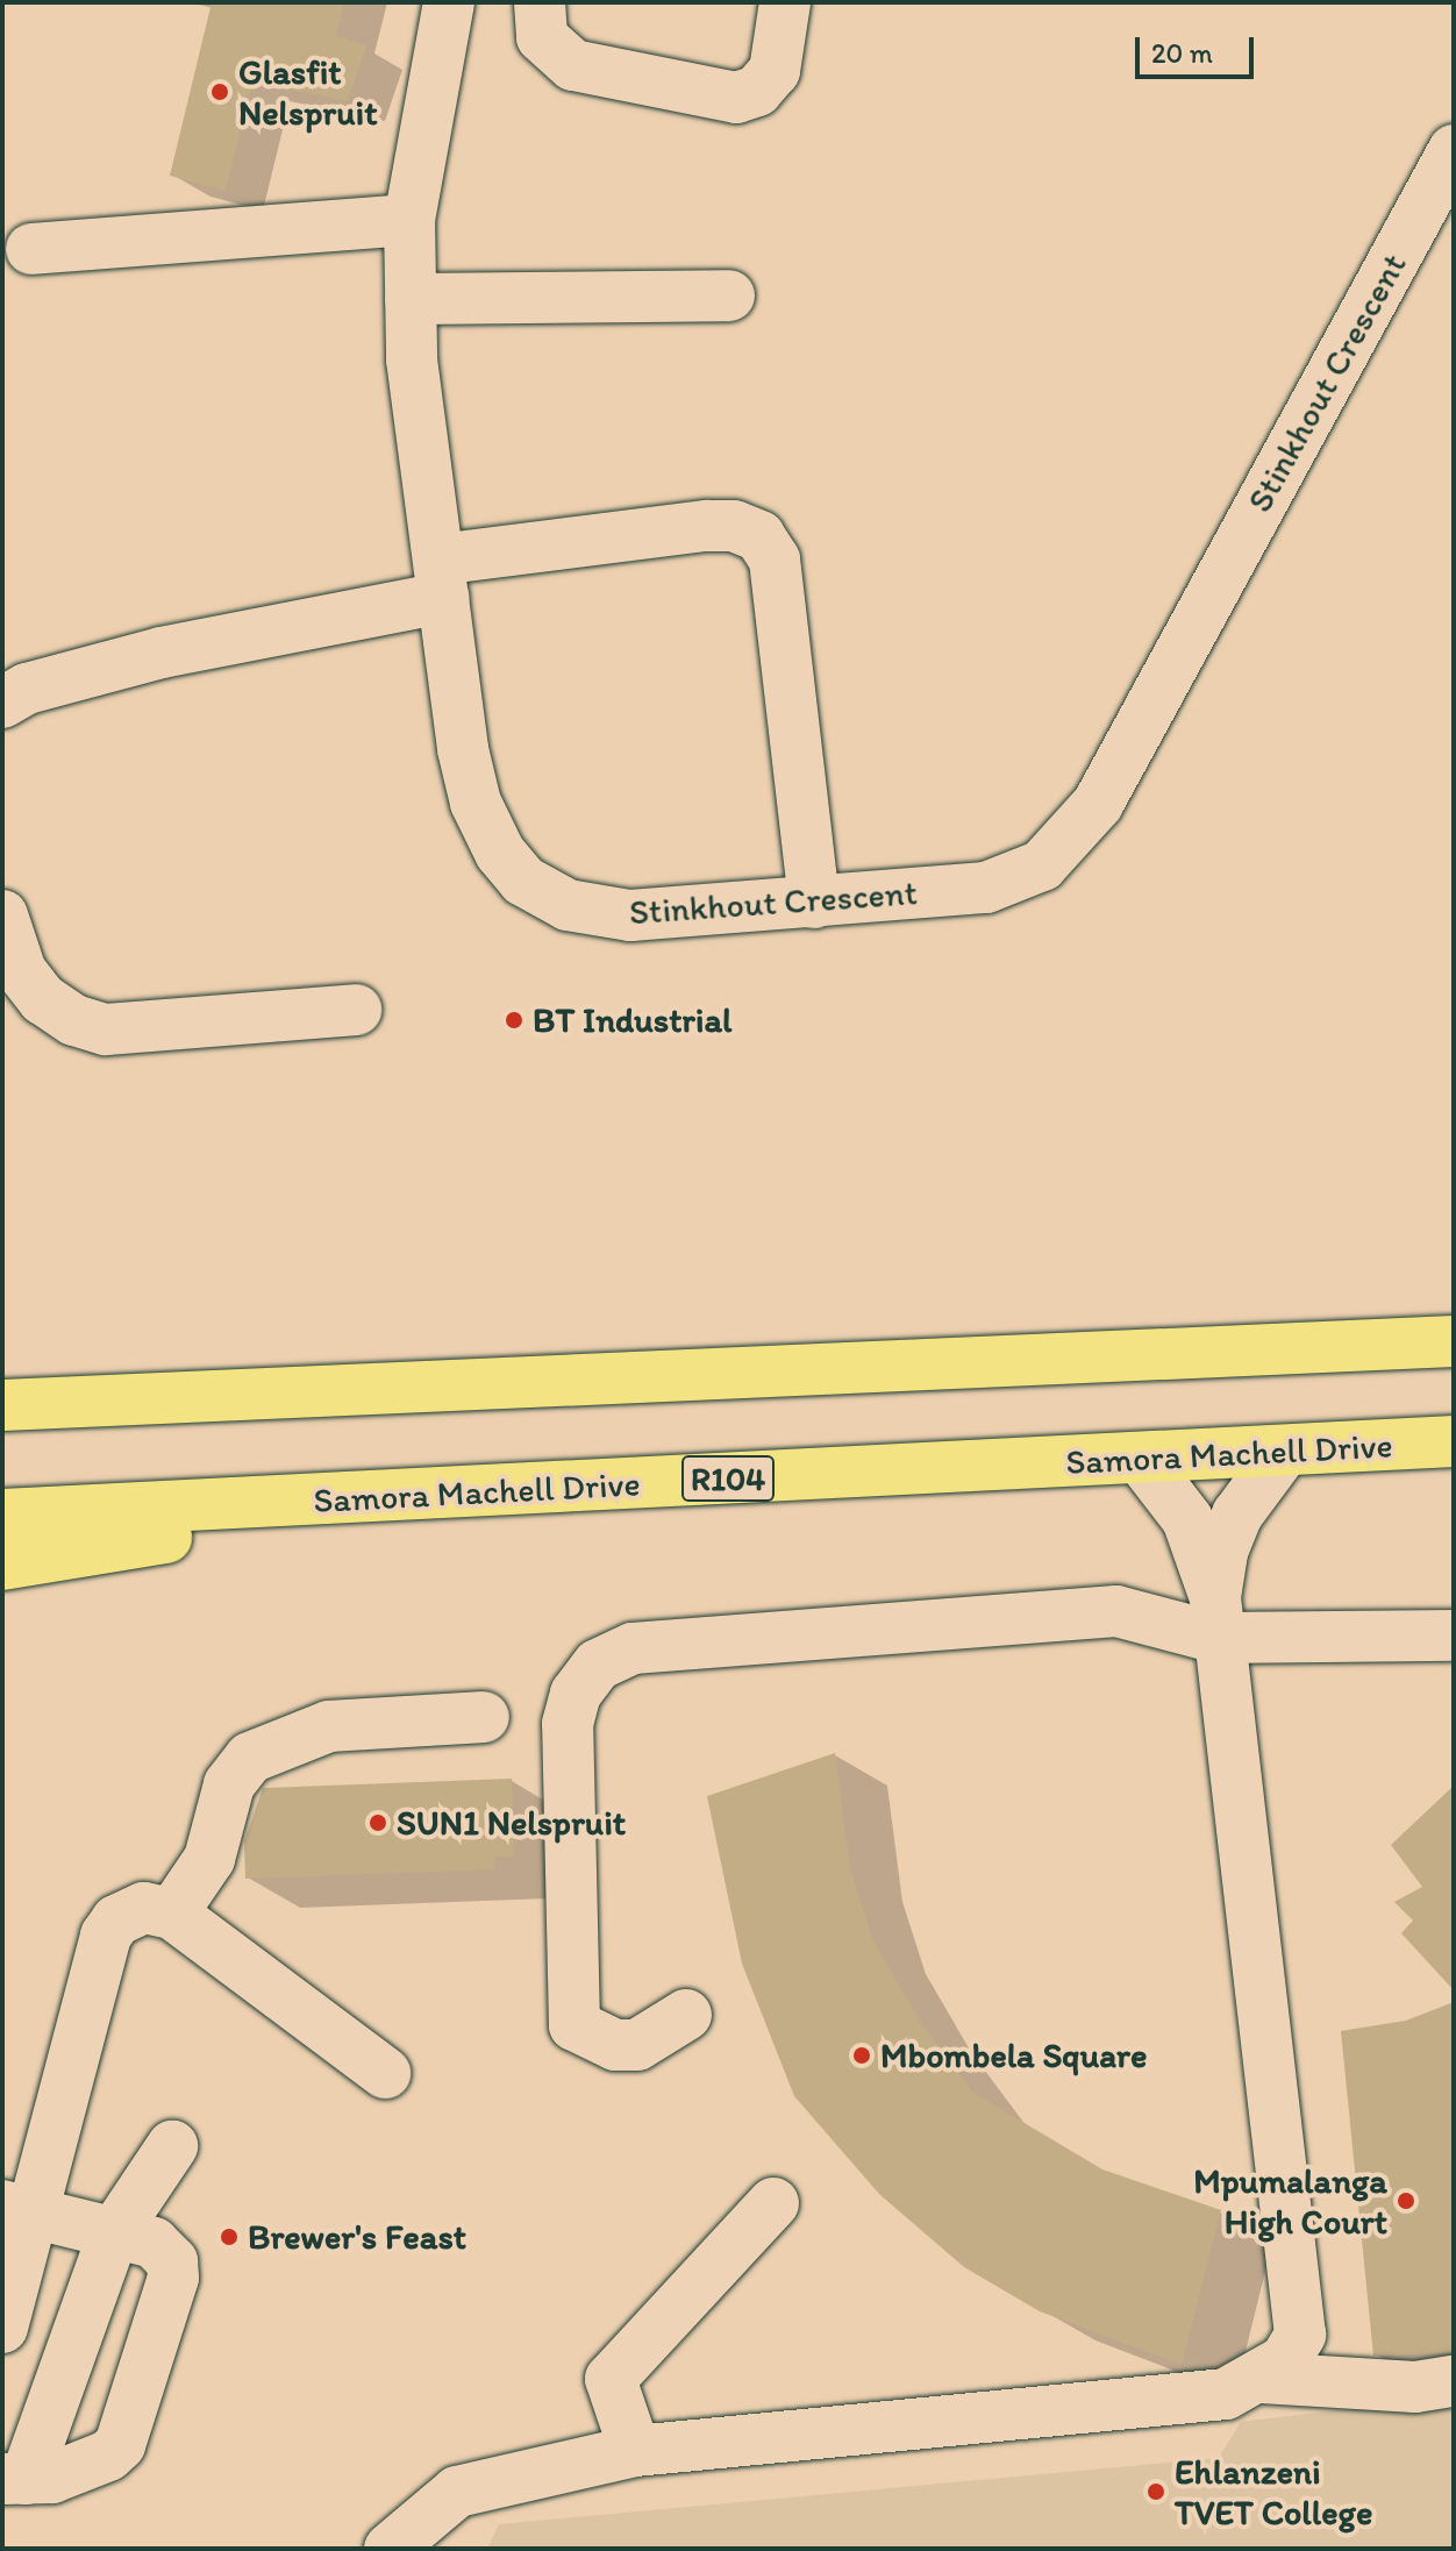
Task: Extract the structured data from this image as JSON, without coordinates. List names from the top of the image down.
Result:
{
  "streets": {
    "main road": ["Samora Machell Drive", "R104"],
    "street": ["Stinkhout Crescent"]
  },
  "places": [
    "Glasfit Nelspruit",
    "BT Industrial",
    "SUN1 Nelspruit",
    "Mbombela Square",
    "Mpumalanga High Court",
    "Brewer's Feast",
    "Ehlanzeni TVET College"
  ],
  "scale_bar": "20 m"
}
